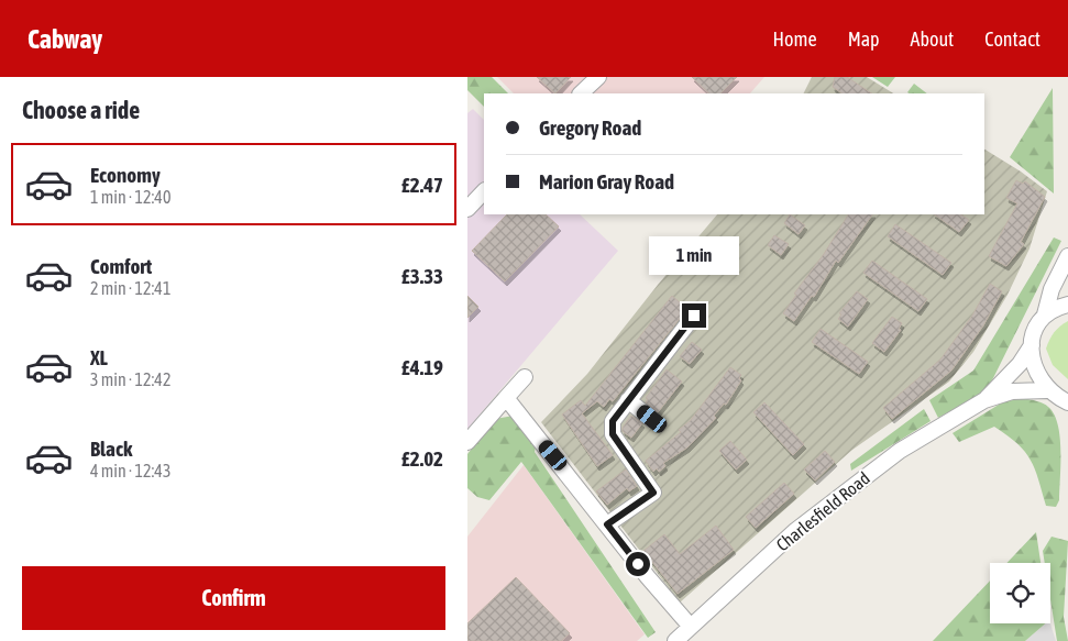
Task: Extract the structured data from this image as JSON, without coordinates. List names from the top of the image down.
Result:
{
  "streets": {
    "street": ["Charlesfield Road"]
  },
  "page": {
    "header": "Cabway",
    "nav": [
      "Home",
      "Map",
      "About",
      "Contact"
    ],
    "heading": "Choose a ride",
    "banner": ["Gregory Road", "Marion Gray Road"],
    "list": [
      {
        "name": "Economy",
        "note": "1 min · 12:40",
        "value": "£2.47"
      },
      {
        "name": "Comfort",
        "note": "2 min · 12:41",
        "value": "£3.33"
      },
      {
        "name": "XL",
        "note": "3 min · 12:42",
        "value": "£4.19"
      },
      {
        "name": "Black",
        "note": "4 min · 12:43",
        "value": "£2.02"
      }
    ],
    "bubble": "1 min",
    "buttons": "Confirm"
  }
}
